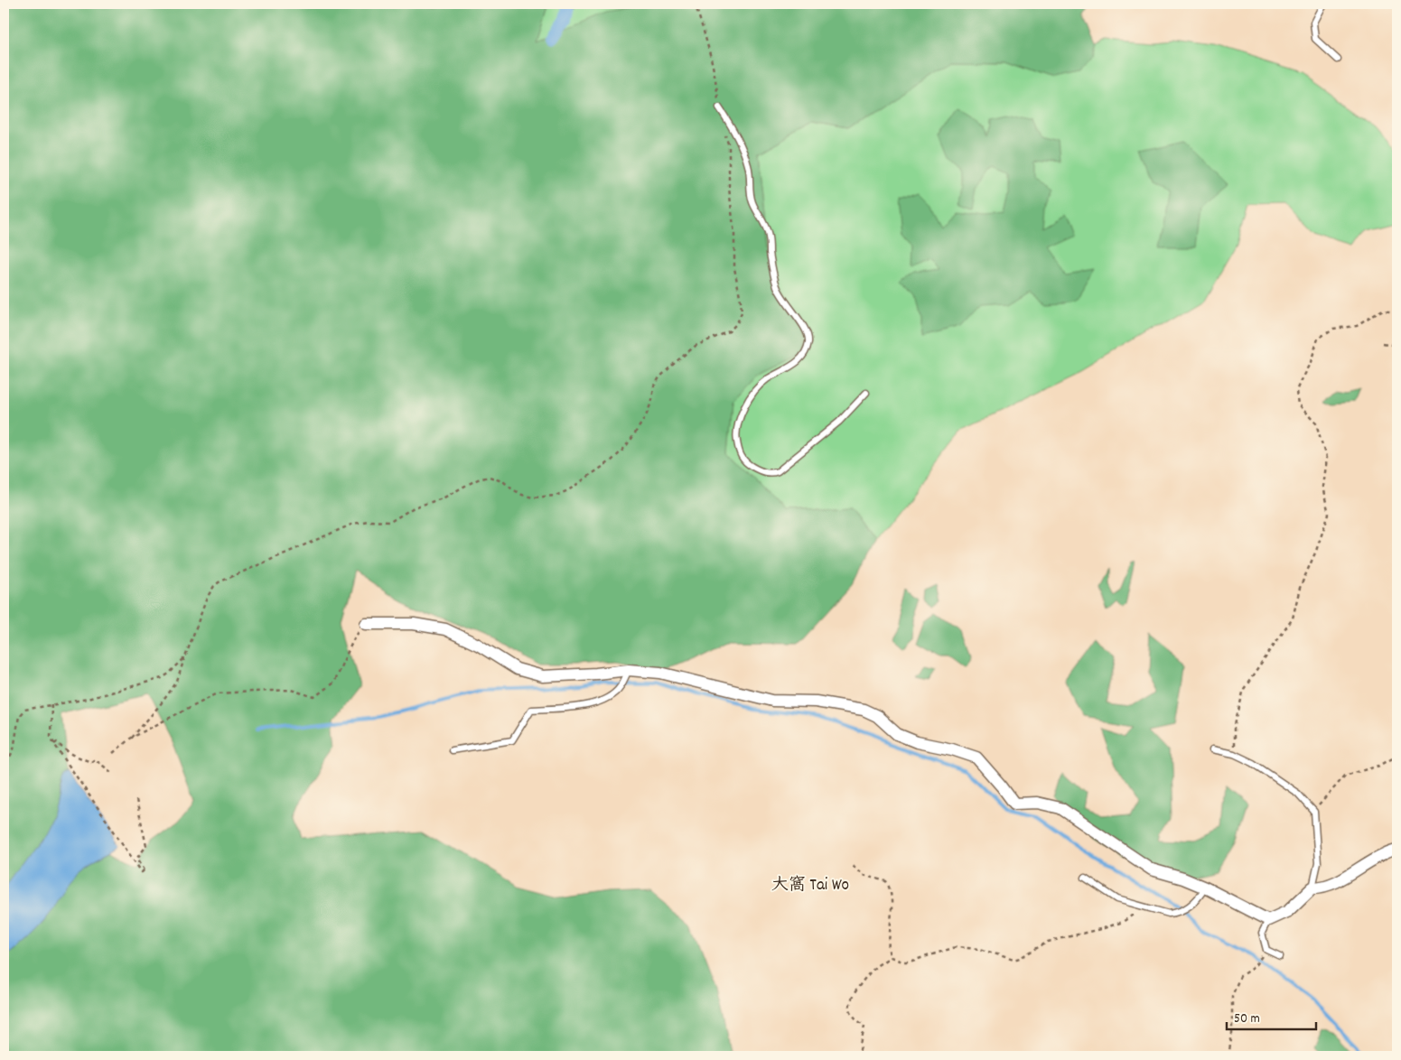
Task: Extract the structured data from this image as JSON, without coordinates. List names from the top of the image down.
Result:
{
  "districts": ["大窩 Tai Wo"],
  "scale_bar": "50 m"
}
